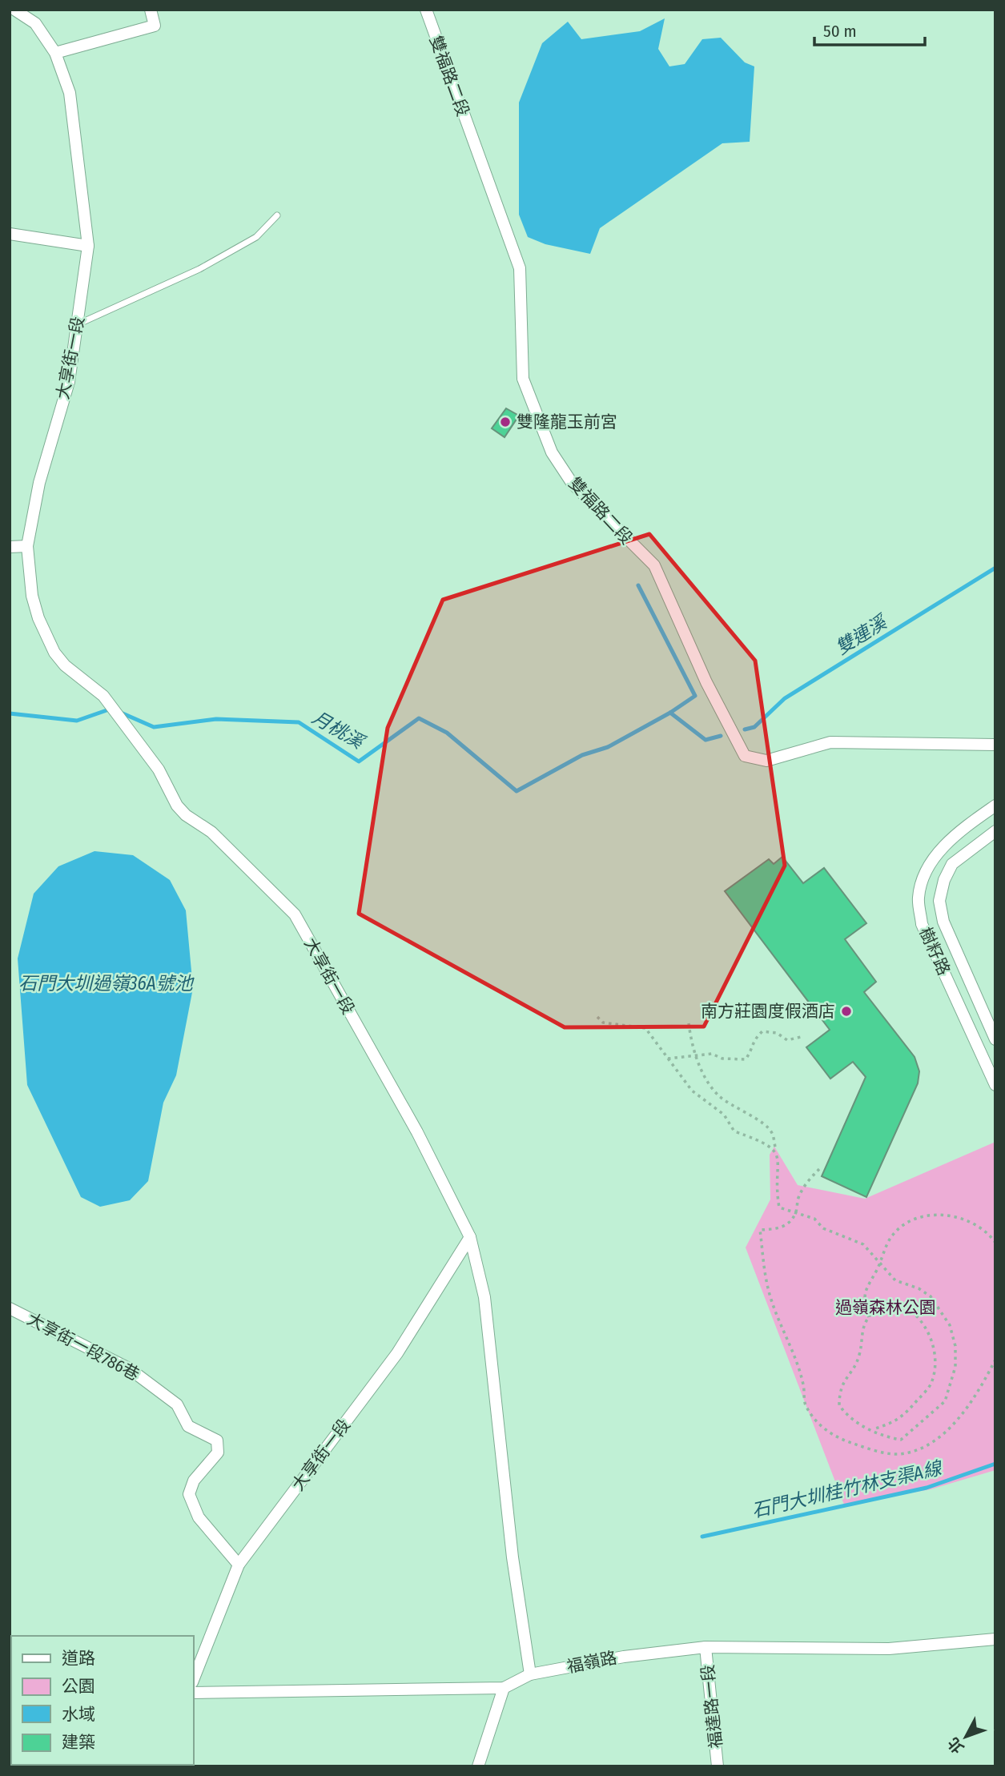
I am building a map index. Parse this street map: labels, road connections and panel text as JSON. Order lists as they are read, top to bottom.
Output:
{
  "streets": {
    "street": [
      "雙福路二段",
      "大享街一段",
      "樹籽路",
      "大享街一段786巷",
      "福嶺路",
      "福達路一段"
    ]
  },
  "crossings": [
    ["大享街一段", "大享街一段786巷"],
    ["大享街一段", "福嶺路"],
    ["福嶺路", "福達路一段"]
  ],
  "water": [
    "雙連溪",
    "月桃溪",
    "石門大圳過嶺36A號池",
    "石門大圳桂竹林支渠A線"
  ],
  "parks": ["過嶺森林公園"],
  "places": ["雙隆龍玉前宮", "南方莊園度假酒店"],
  "legend": [
    "道路",
    "公園",
    "水域",
    "建築"
  ],
  "scale_bar": "50 m",
  "north": "bottom left"
}
